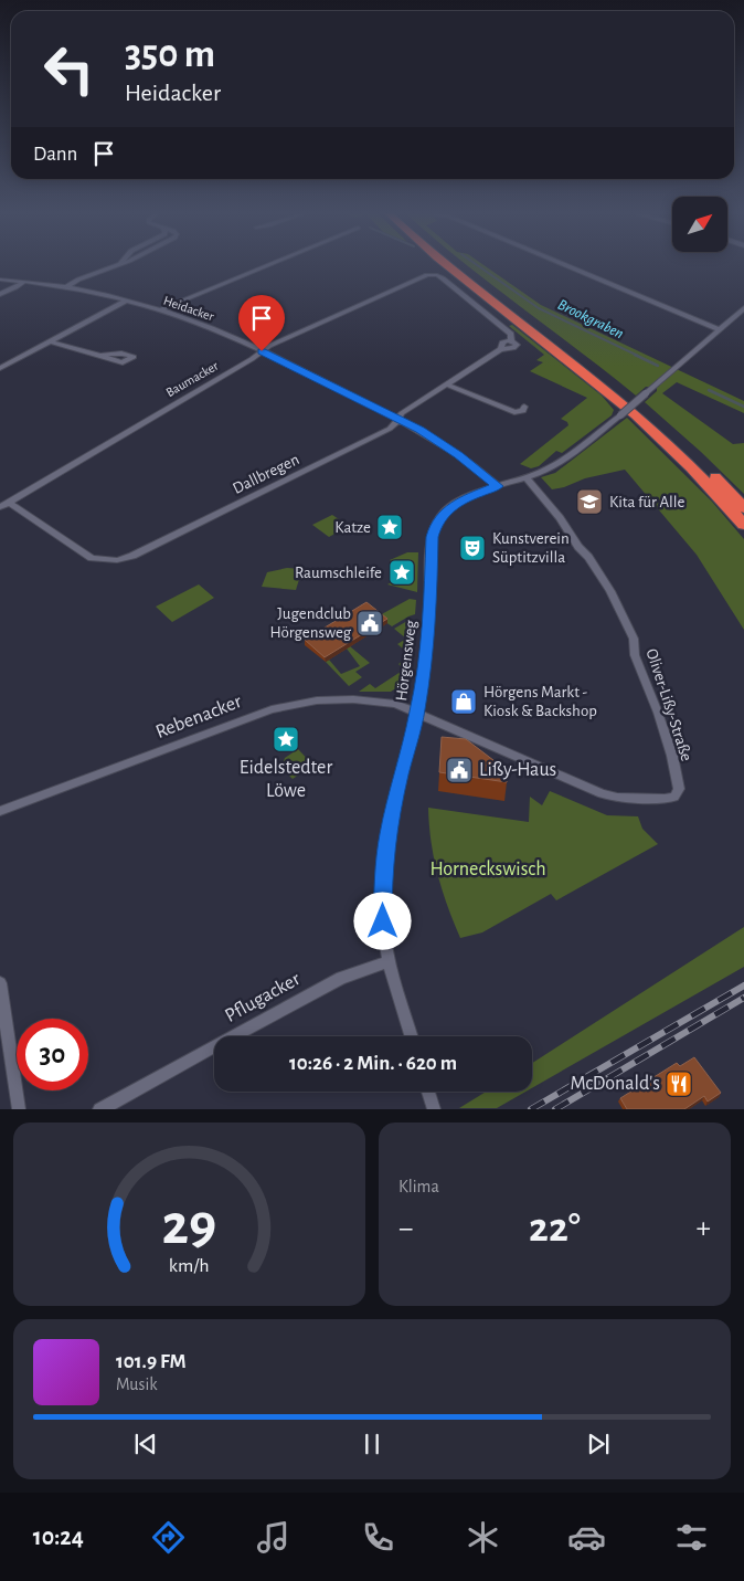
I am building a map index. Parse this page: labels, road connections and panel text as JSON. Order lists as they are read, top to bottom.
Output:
{
  "streets": {
    "street": [
      "Heidacker",
      "Baumacker",
      "Dallbregen",
      "Hörgensweg",
      "Oliver-Lißy-Straße",
      "Rebenacker",
      "Pflugacker"
    ]
  },
  "crossings": [
    ["Heidacker", "Baumacker"],
    ["Heidacker", "Dallbregen"],
    ["Heidacker", "Hörgensweg"],
    ["Baumacker", "Dallbregen"],
    ["Hörgensweg", "Oliver-Lißy-Straße"],
    ["Hörgensweg", "Rebenacker"],
    ["Hörgensweg", "Pflugacker"],
    ["Oliver-Lißy-Straße", "Rebenacker"]
  ],
  "water": ["Brookgraben"],
  "parks": ["Horneckswisch"],
  "places": {
    "school or university": ["Kita für Alle"],
    "place": ["Katze", "Raumschleife", "Eidelstedter Löwe"],
    "theatre": ["Kunstverein Süptitzvilla"],
    "public building": ["Jugendclub Hörgensweg", "Lißy-Haus"],
    "shop": ["Hörgens Markt - Kiosk & Backshop"],
    "restaurant": ["McDonald's"]
  },
  "north": "top right",
  "page": {
    "turn": ["350 m", "Heidacker"],
    "then": "Dann",
    "limit": "30",
    "trip": "10:26 · 2 Min. · 620 m",
    "tile": "Klima",
    "heat": ["−", "22°", "+"],
    "song": ["101.9 FM", "Musik"],
    "tabs": "10:24",
    "gauge": ["29", "km/h"]
  }
}
